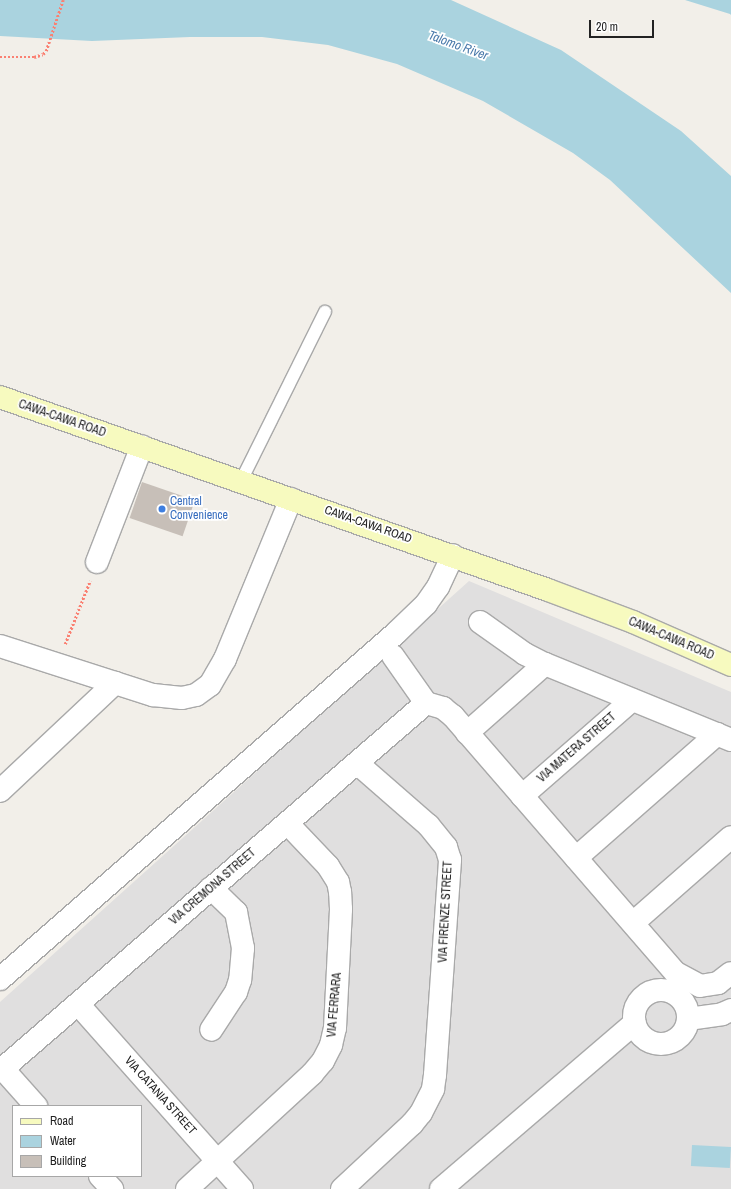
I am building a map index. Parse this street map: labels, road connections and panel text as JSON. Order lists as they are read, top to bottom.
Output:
{
  "streets": {
    "street": [
      "CAWA-CAWA ROAD",
      "VIA MATERA STREET",
      "VIA CREMONA STREET",
      "VIA FIRENZE STREET",
      "VIA FERRARA",
      "VIA CATANIA STREET"
    ]
  },
  "crossings": [
    ["VIA CREMONA STREET", "VIA FIRENZE STREET"],
    ["VIA CREMONA STREET", "VIA FERRARA"],
    ["VIA CREMONA STREET", "VIA CATANIA STREET"],
    ["VIA FERRARA", "VIA CATANIA STREET"]
  ],
  "water": ["Talomo River"],
  "places": ["Central Convenience"],
  "legend": ["Road", "Water", "Building"],
  "scale_bar": "20 m"
}
